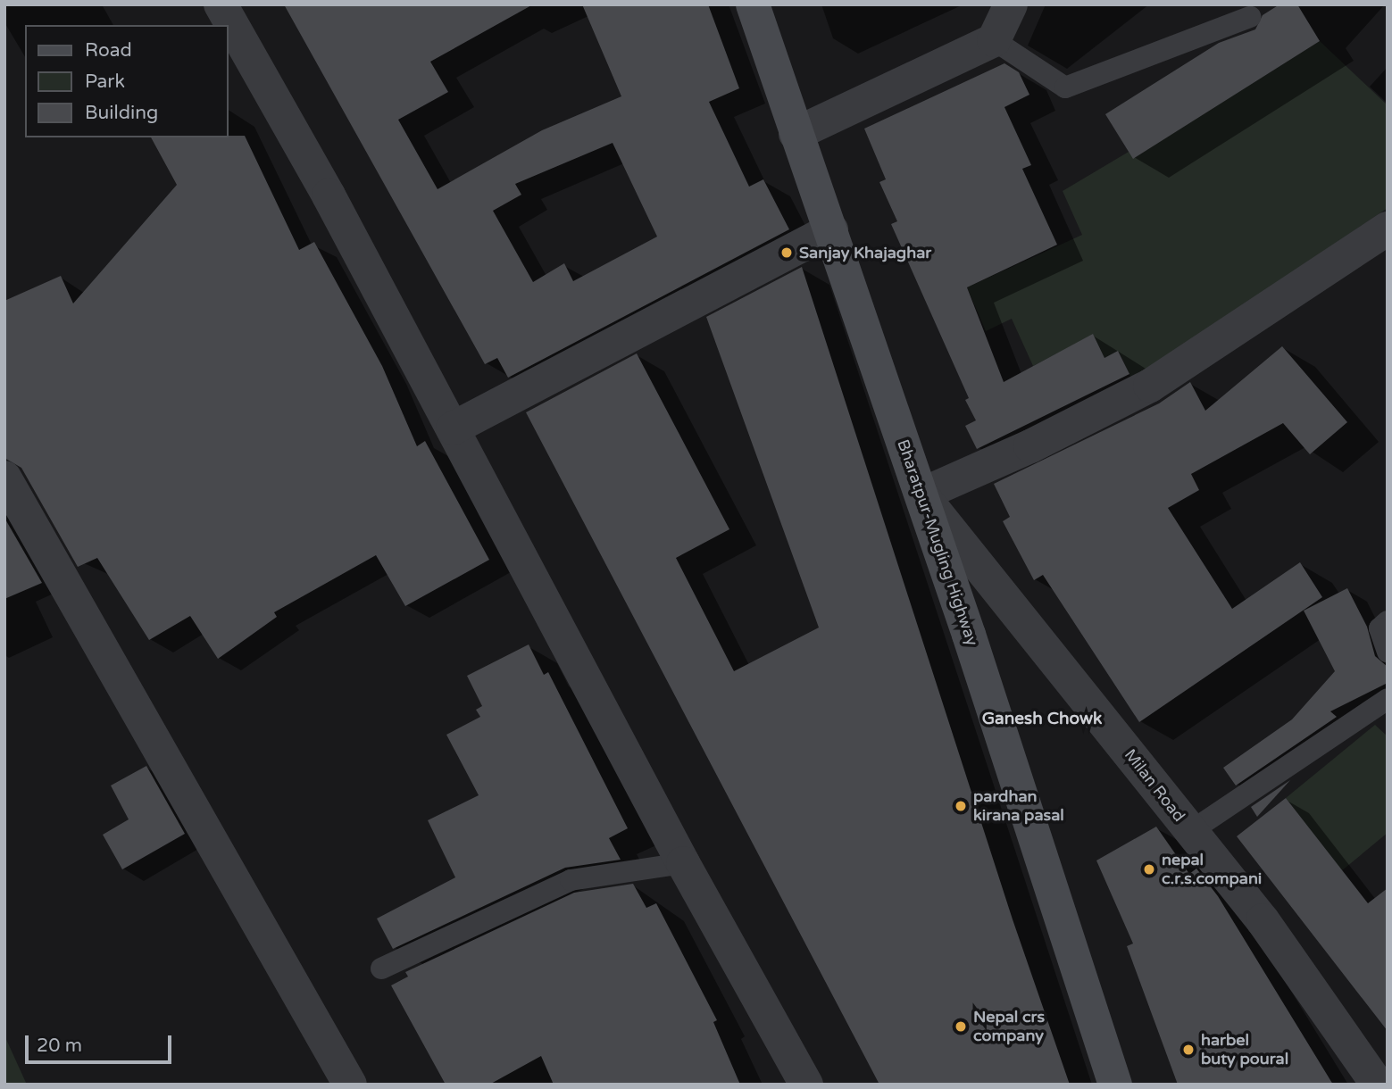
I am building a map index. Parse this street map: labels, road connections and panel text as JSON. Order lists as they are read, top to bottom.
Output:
{
  "streets": {
    "main road": ["Bharatpur-Mugling Highway"],
    "street": ["Milan Road"]
  },
  "crossings": [
    ["Bharatpur-Mugling Highway", "Milan Road"]
  ],
  "districts": ["Ganesh Chowk"],
  "places": [
    "Sanjay Khajaghar",
    "pardhan kirana pasal",
    "nepal c.r.s.compani",
    "Nepal crs company",
    "harbel buty poural"
  ],
  "legend": ["Road", "Park", "Building"],
  "scale_bar": "20 m"
}
